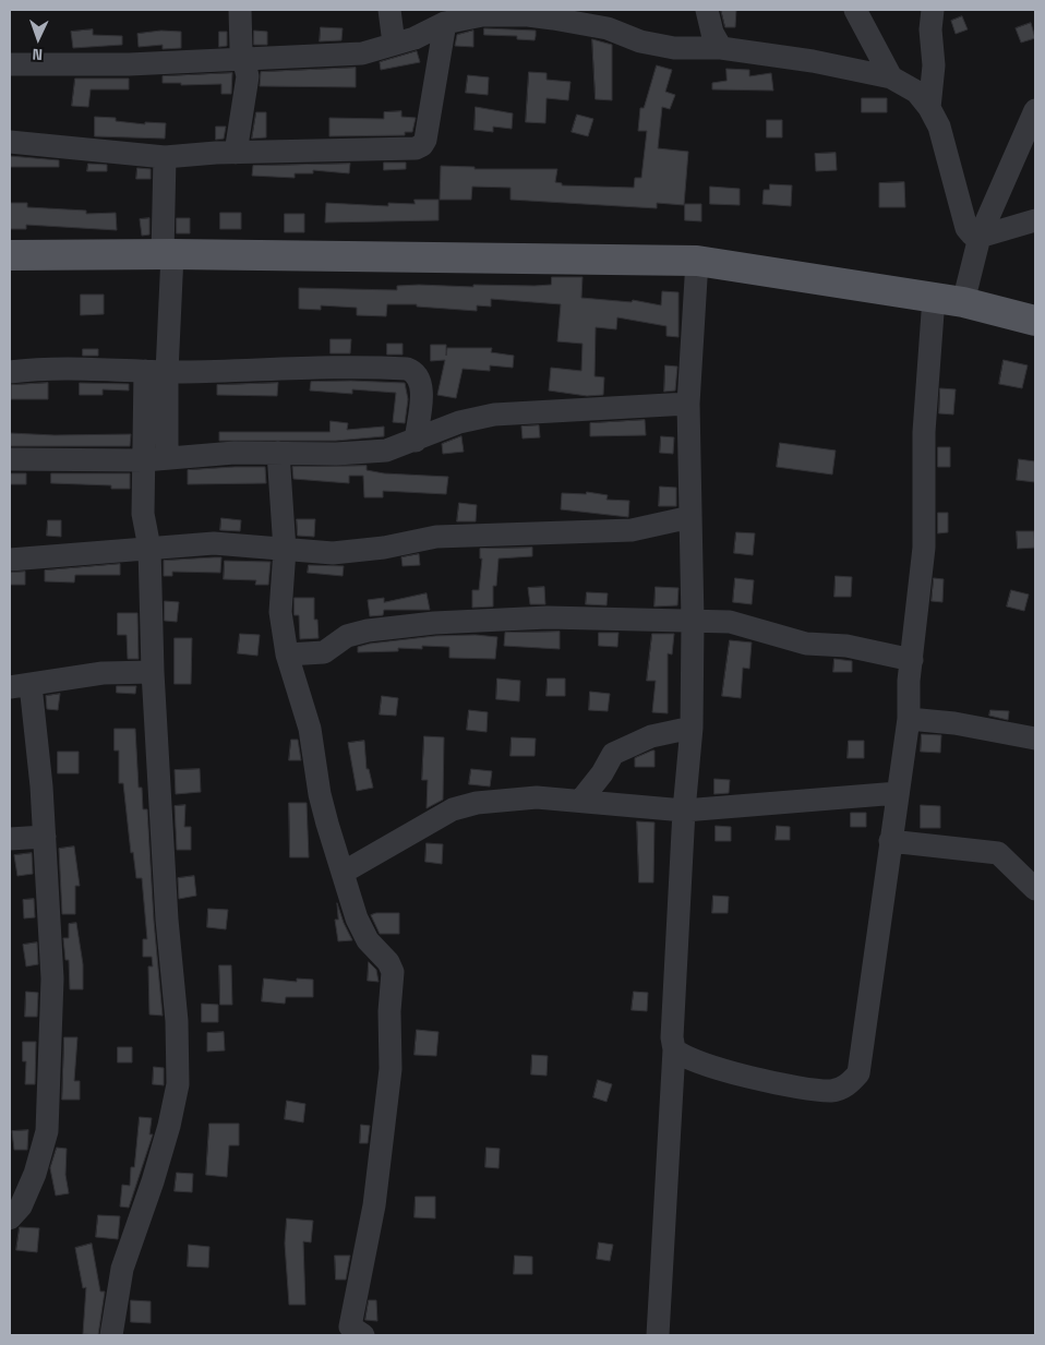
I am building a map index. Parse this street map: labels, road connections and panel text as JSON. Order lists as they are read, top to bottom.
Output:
{
  "north": "bottom"
}
